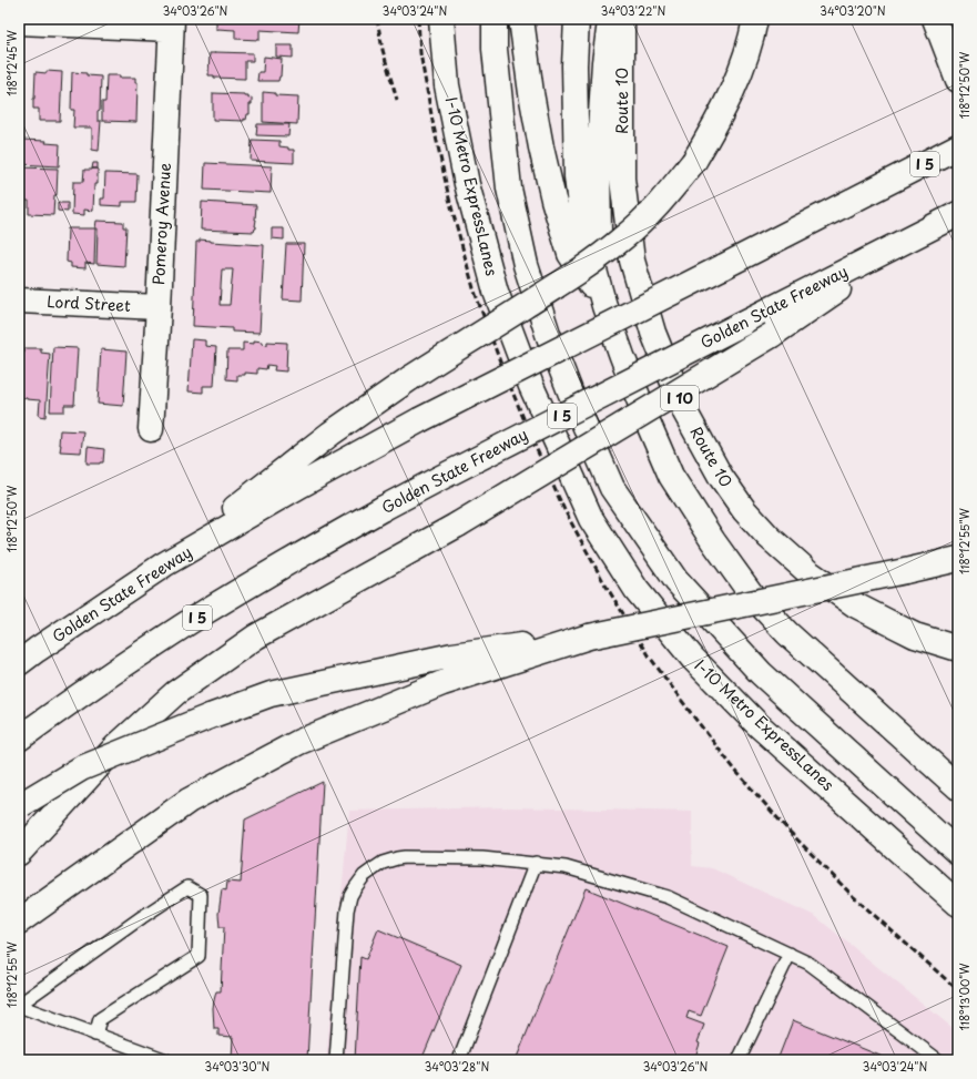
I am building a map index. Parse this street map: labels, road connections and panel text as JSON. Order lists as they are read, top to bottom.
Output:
{
  "streets": {
    "main road": [
      "Route 10",
      "I 5",
      "I-10 Metro ExpressLanes",
      "Pomeroy Avenue",
      "Lord Street",
      "Golden State Freeway",
      "I 10"
    ]
  },
  "crossings": [
    ["Pomeroy Avenue", "Lord Street"]
  ],
  "coordinates": [
    "34°03'26\"N",
    "34°03'24\"N",
    "34°03'22\"N",
    "34°03'20\"N",
    "118°12'45\"W",
    "118°12'50\"W",
    "118°12'55\"W",
    "118°13'00\"W",
    "34°03'30\"N",
    "34°03'28\"N"
  ]
}
